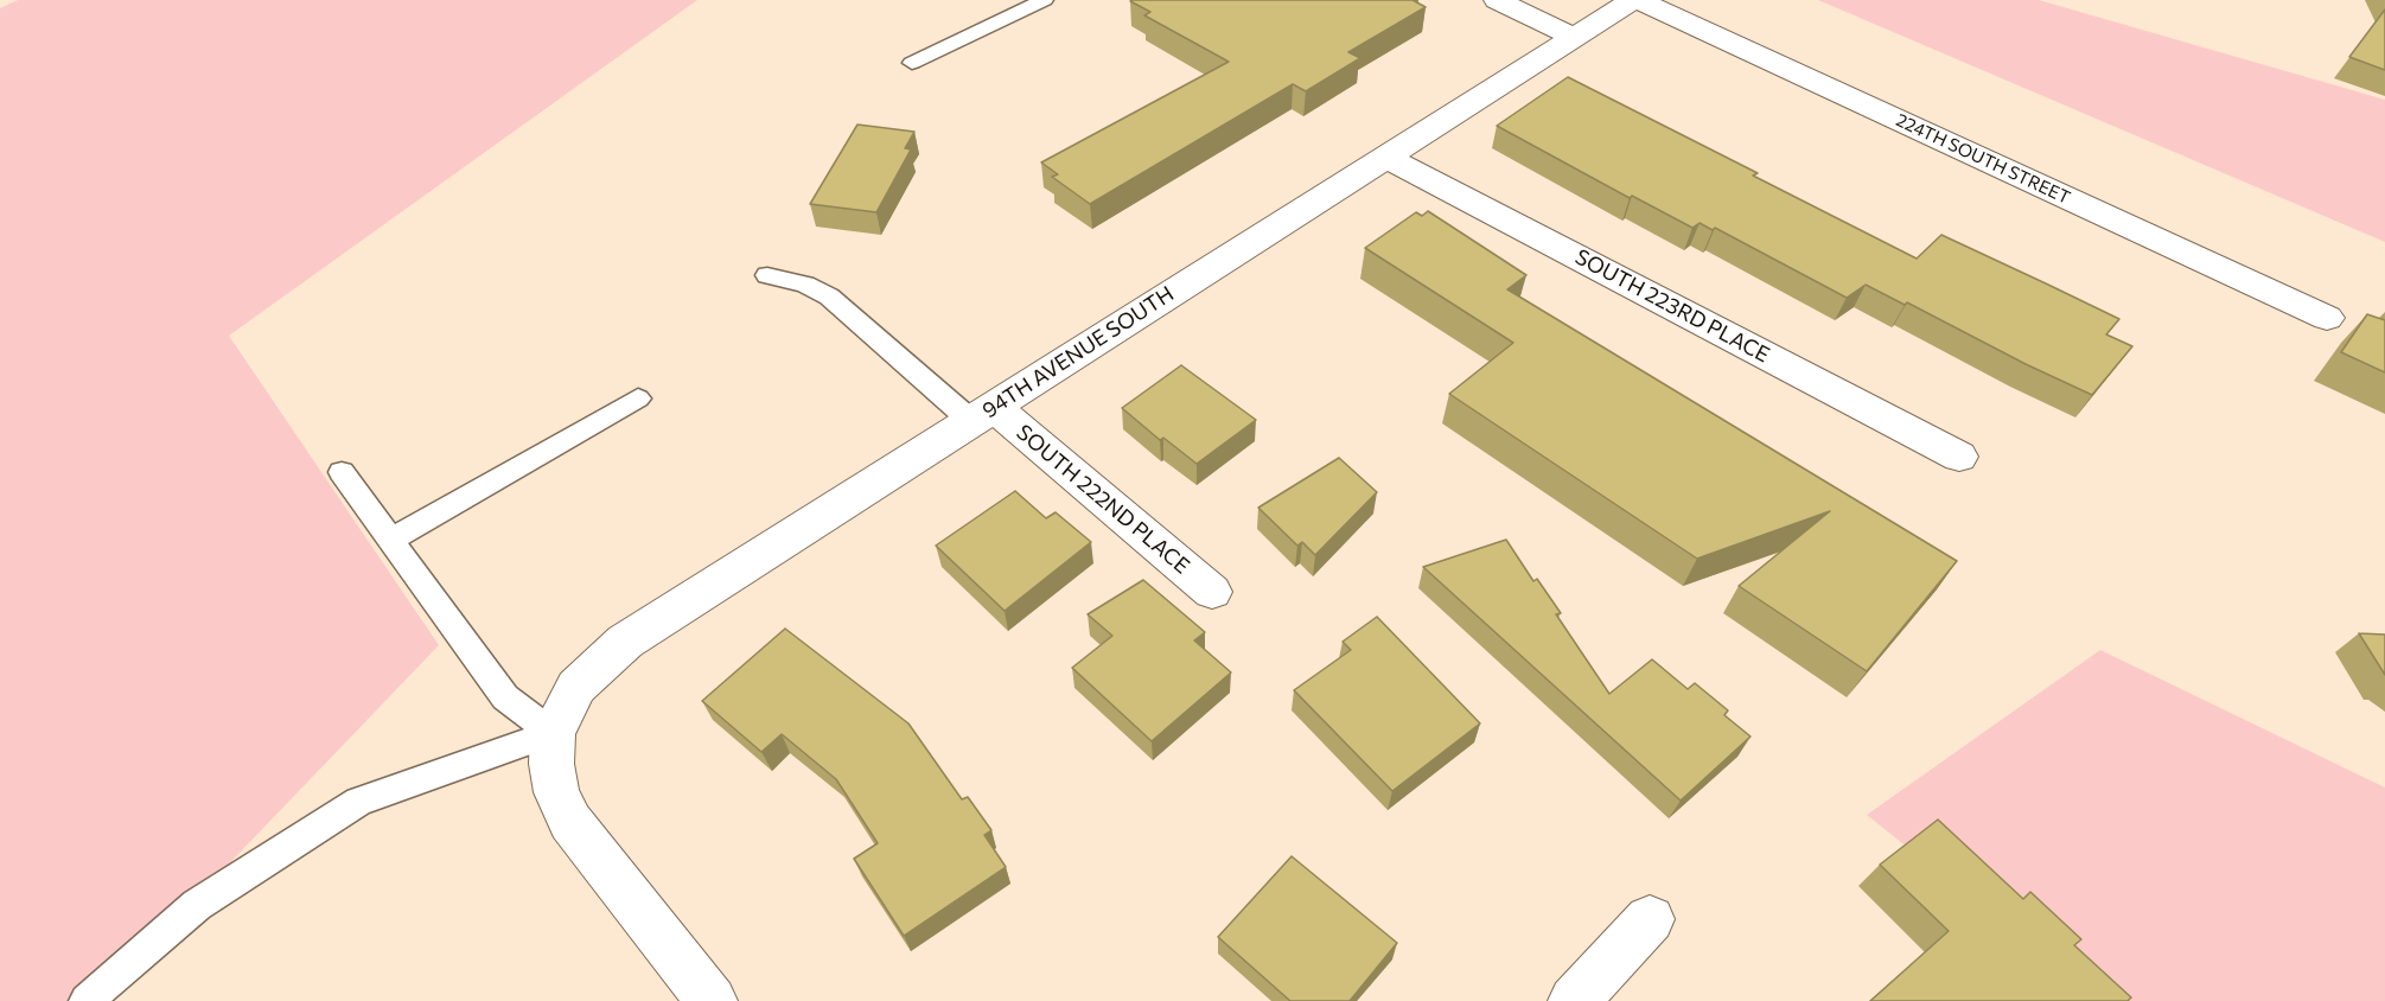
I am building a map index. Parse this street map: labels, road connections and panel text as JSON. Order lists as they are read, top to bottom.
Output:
{
  "streets": {
    "street": [
      "224TH SOUTH STREET",
      "SOUTH 223RD PLACE",
      "94TH AVENUE SOUTH",
      "SOUTH 222ND PLACE"
    ]
  },
  "crossings": [
    ["224TH SOUTH STREET", "94TH AVENUE SOUTH"],
    ["SOUTH 223RD PLACE", "94TH AVENUE SOUTH"],
    ["94TH AVENUE SOUTH", "SOUTH 222ND PLACE"]
  ]
}
